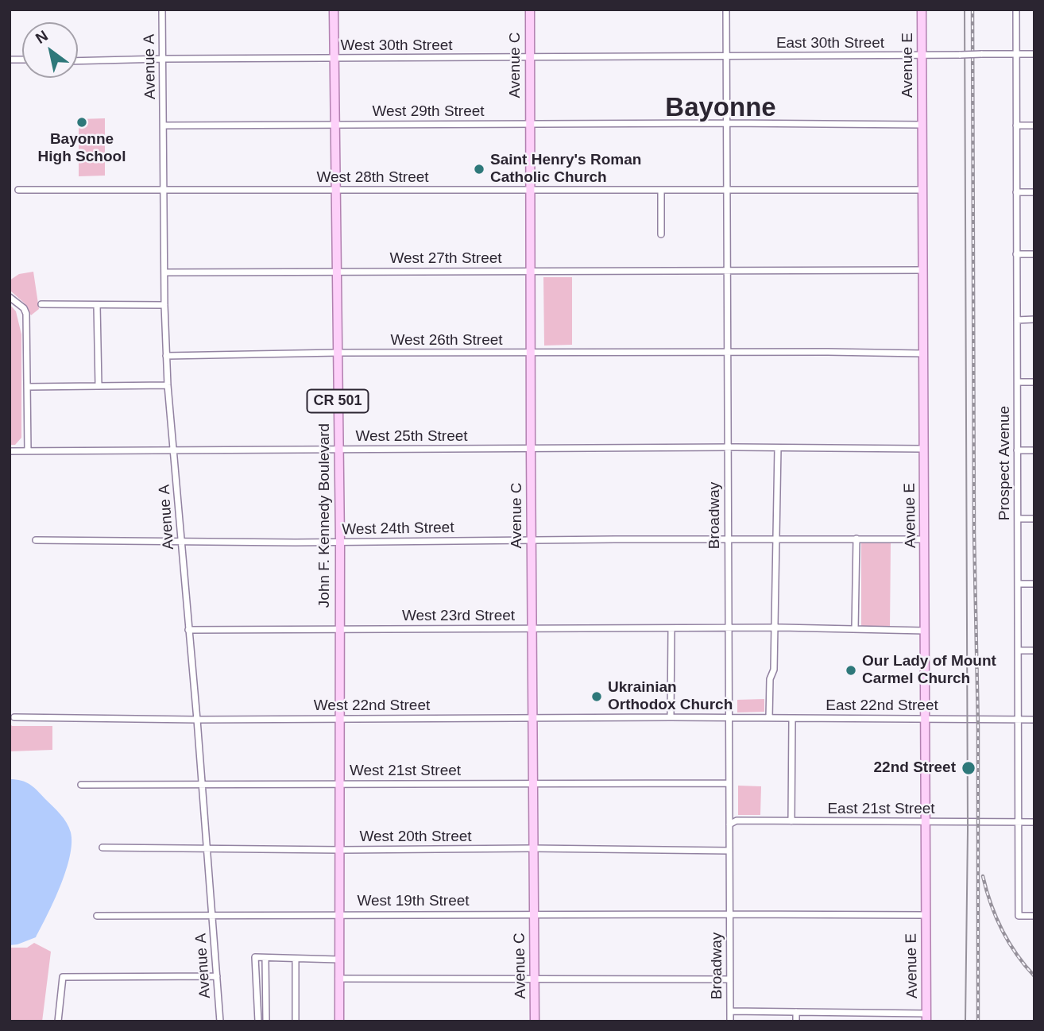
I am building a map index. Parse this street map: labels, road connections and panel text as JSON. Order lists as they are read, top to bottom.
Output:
{
  "streets": {
    "main road": [
      "Avenue C",
      "Avenue E",
      "CR 501",
      "John F. Kennedy Boulevard"
    ],
    "street": [
      "East 30th Street",
      "West 30th Street",
      "Avenue A",
      "West 29th Street",
      "West 28th Street",
      "West 27th Street",
      "West 26th Street",
      "West 25th Street",
      "Prospect Avenue",
      "Broadway",
      "West 24th Street",
      "West 23rd Street",
      "West 22nd Street",
      "East 22nd Street",
      "West 21st Street",
      "East 21st Street",
      "West 20th Street",
      "West 19th Street"
    ]
  },
  "crossings": [
    ["East 30th Street", "West 30th Street"],
    ["East 30th Street", "Avenue E"],
    ["East 30th Street", "Prospect Avenue"],
    ["East 30th Street", "Broadway"],
    ["West 30th Street", "Avenue C"],
    ["West 30th Street", "Avenue A"],
    ["West 30th Street", "John F. Kennedy Boulevard"],
    ["West 30th Street", "Broadway"],
    ["Avenue C", "West 29th Street"],
    ["Avenue C", "West 28th Street"],
    ["Avenue C", "West 27th Street"],
    ["Avenue C", "West 26th Street"],
    ["Avenue C", "West 25th Street"],
    ["Avenue C", "West 24th Street"],
    ["Avenue C", "West 23rd Street"],
    ["Avenue C", "West 22nd Street"],
    ["Avenue C", "West 21st Street"],
    ["Avenue C", "West 20th Street"],
    ["Avenue C", "West 19th Street"],
    ["Avenue E", "West 29th Street"],
    ["Avenue E", "West 28th Street"],
    ["Avenue E", "West 27th Street"],
    ["Avenue E", "West 26th Street"],
    ["Avenue E", "West 25th Street"],
    ["Avenue E", "West 24th Street"],
    ["Avenue E", "West 23rd Street"],
    ["Avenue E", "East 22nd Street"],
    ["Avenue E", "East 21st Street"],
    ["Avenue E", "West 19th Street"],
    ["Avenue A", "West 29th Street"],
    ["Avenue A", "West 28th Street"],
    ["Avenue A", "West 27th Street"],
    ["Avenue A", "West 26th Street"],
    ["Avenue A", "West 25th Street"],
    ["Avenue A", "West 24th Street"],
    ["Avenue A", "West 23rd Street"],
    ["Avenue A", "West 22nd Street"],
    ["Avenue A", "West 21st Street"],
    ["Avenue A", "West 20th Street"],
    ["Avenue A", "West 19th Street"],
    ["West 29th Street", "John F. Kennedy Boulevard"],
    ["West 29th Street", "Broadway"],
    ["West 28th Street", "John F. Kennedy Boulevard"],
    ["West 28th Street", "Broadway"],
    ["West 27th Street", "John F. Kennedy Boulevard"],
    ["West 27th Street", "Broadway"],
    ["West 26th Street", "John F. Kennedy Boulevard"],
    ["West 26th Street", "Broadway"],
    ["West 25th Street", "John F. Kennedy Boulevard"],
    ["West 25th Street", "Broadway"],
    ["Prospect Avenue", "East 22nd Street"],
    ["Prospect Avenue", "East 21st Street"],
    ["John F. Kennedy Boulevard", "West 24th Street"],
    ["John F. Kennedy Boulevard", "West 23rd Street"],
    ["John F. Kennedy Boulevard", "West 22nd Street"],
    ["John F. Kennedy Boulevard", "West 21st Street"],
    ["John F. Kennedy Boulevard", "West 20th Street"],
    ["John F. Kennedy Boulevard", "West 19th Street"],
    ["Broadway", "West 24th Street"],
    ["Broadway", "West 23rd Street"],
    ["Broadway", "West 22nd Street"],
    ["Broadway", "East 22nd Street"],
    ["Broadway", "West 21st Street"],
    ["Broadway", "East 21st Street"],
    ["Broadway", "West 20th Street"],
    ["Broadway", "West 19th Street"],
    ["West 22nd Street", "East 22nd Street"]
  ],
  "districts": ["Bayonne"],
  "places": [
    "Bayonne High School",
    "Saint Henry's Roman Catholic Church",
    "Our Lady of Mount Carmel Church",
    "Ukrainian Orthodox Church",
    "22nd Street"
  ],
  "north": "top left"
}
